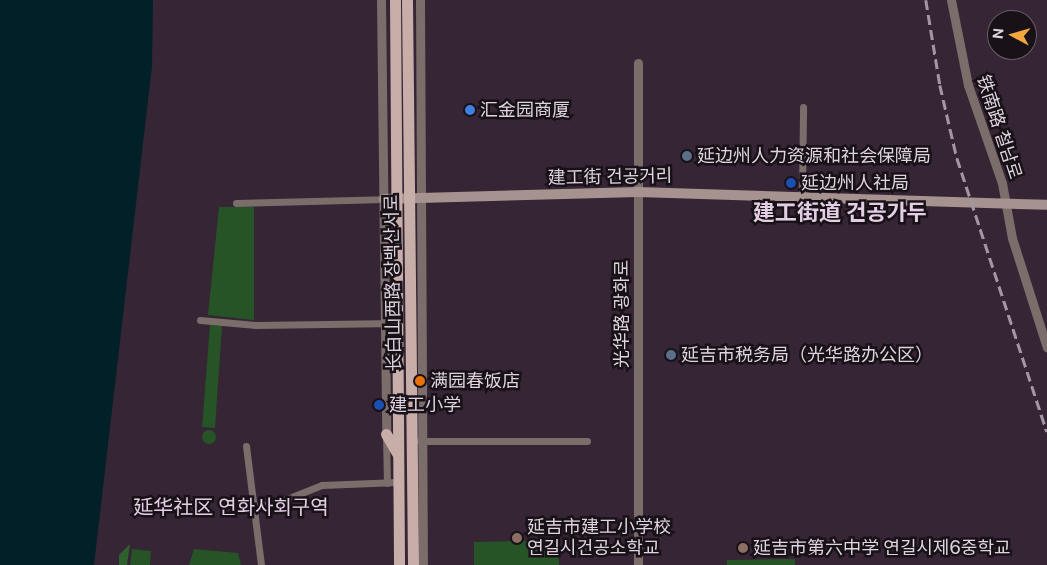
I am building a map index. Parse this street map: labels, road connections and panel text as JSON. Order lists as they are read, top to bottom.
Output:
{
  "streets": {
    "main road": ["建工街 건공거리", "长白山西路 장백산서로"],
    "street": ["铁南路 철남로", "光华路 광화로"]
  },
  "crossings": [
    ["铁南路 철남로", "建工街 건공거리"],
    ["建工街 건공거리", "长白山西路 장백산서로"],
    ["建工街 건공거리", "光华路 광화로"]
  ],
  "districts": ["建工街道 건공가두", "延华社区 연화사회구역"],
  "places": [
    "汇金园商厦",
    "延边州人力资源和社会保障局",
    "延边州人社局",
    "延吉市税务局（光华路办公区）",
    "满园春饭店",
    "建工小学",
    "延吉市建工小学校 연길시건공소학교",
    "延吉市第六中学 연길시제6중학교"
  ],
  "north": "left"
}
